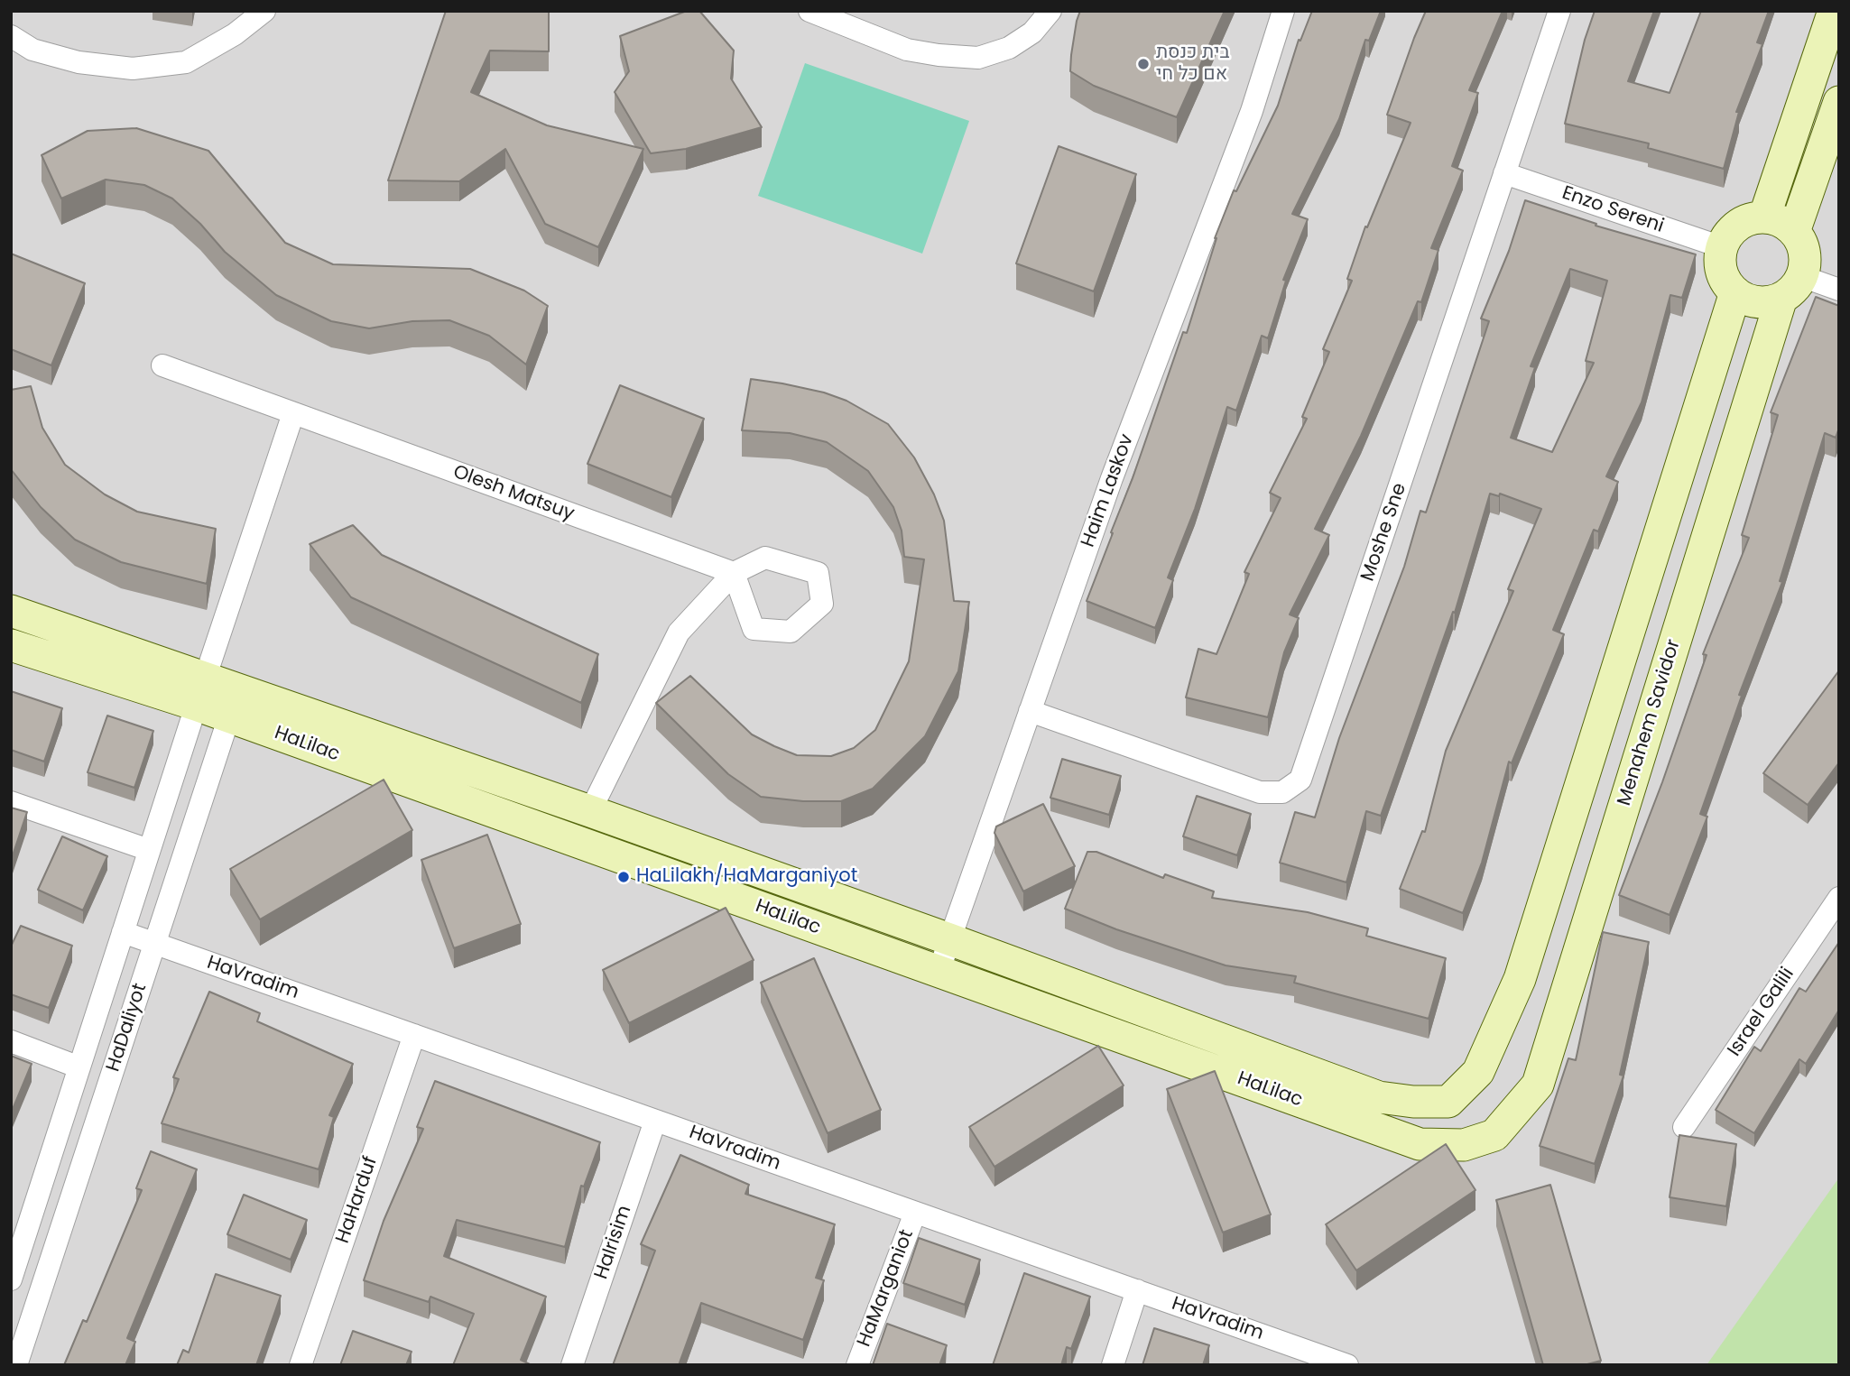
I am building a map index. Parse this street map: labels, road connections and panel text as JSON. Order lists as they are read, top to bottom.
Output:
{
  "streets": {
    "street": [
      "Enzo Sereni",
      "Haim Laskov",
      "Olesh Matsuy",
      "Moshe Sne",
      "Menahem Savidor",
      "HaLilac",
      "HaVradim",
      "Israel Galili",
      "HaDaliyot",
      "HaHarduf",
      "HaIrisim",
      "HaMarganiot"
    ]
  },
  "crossings": [
    ["Enzo Sereni", "Moshe Sne"],
    ["Enzo Sereni", "Menahem Savidor"],
    ["Enzo Sereni", "HaLilac"],
    ["Haim Laskov", "Moshe Sne"],
    ["Haim Laskov", "HaLilac"],
    ["Olesh Matsuy", "HaLilac"],
    ["Menahem Savidor", "HaLilac"],
    ["HaLilac", "HaDaliyot"],
    ["HaVradim", "HaDaliyot"],
    ["HaVradim", "HaHarduf"],
    ["HaVradim", "HaIrisim"],
    ["HaVradim", "HaMarganiot"]
  ],
  "places": ["בית כנסת אם כל חי", "HaLilakh/HaMarganiyot"]
}
